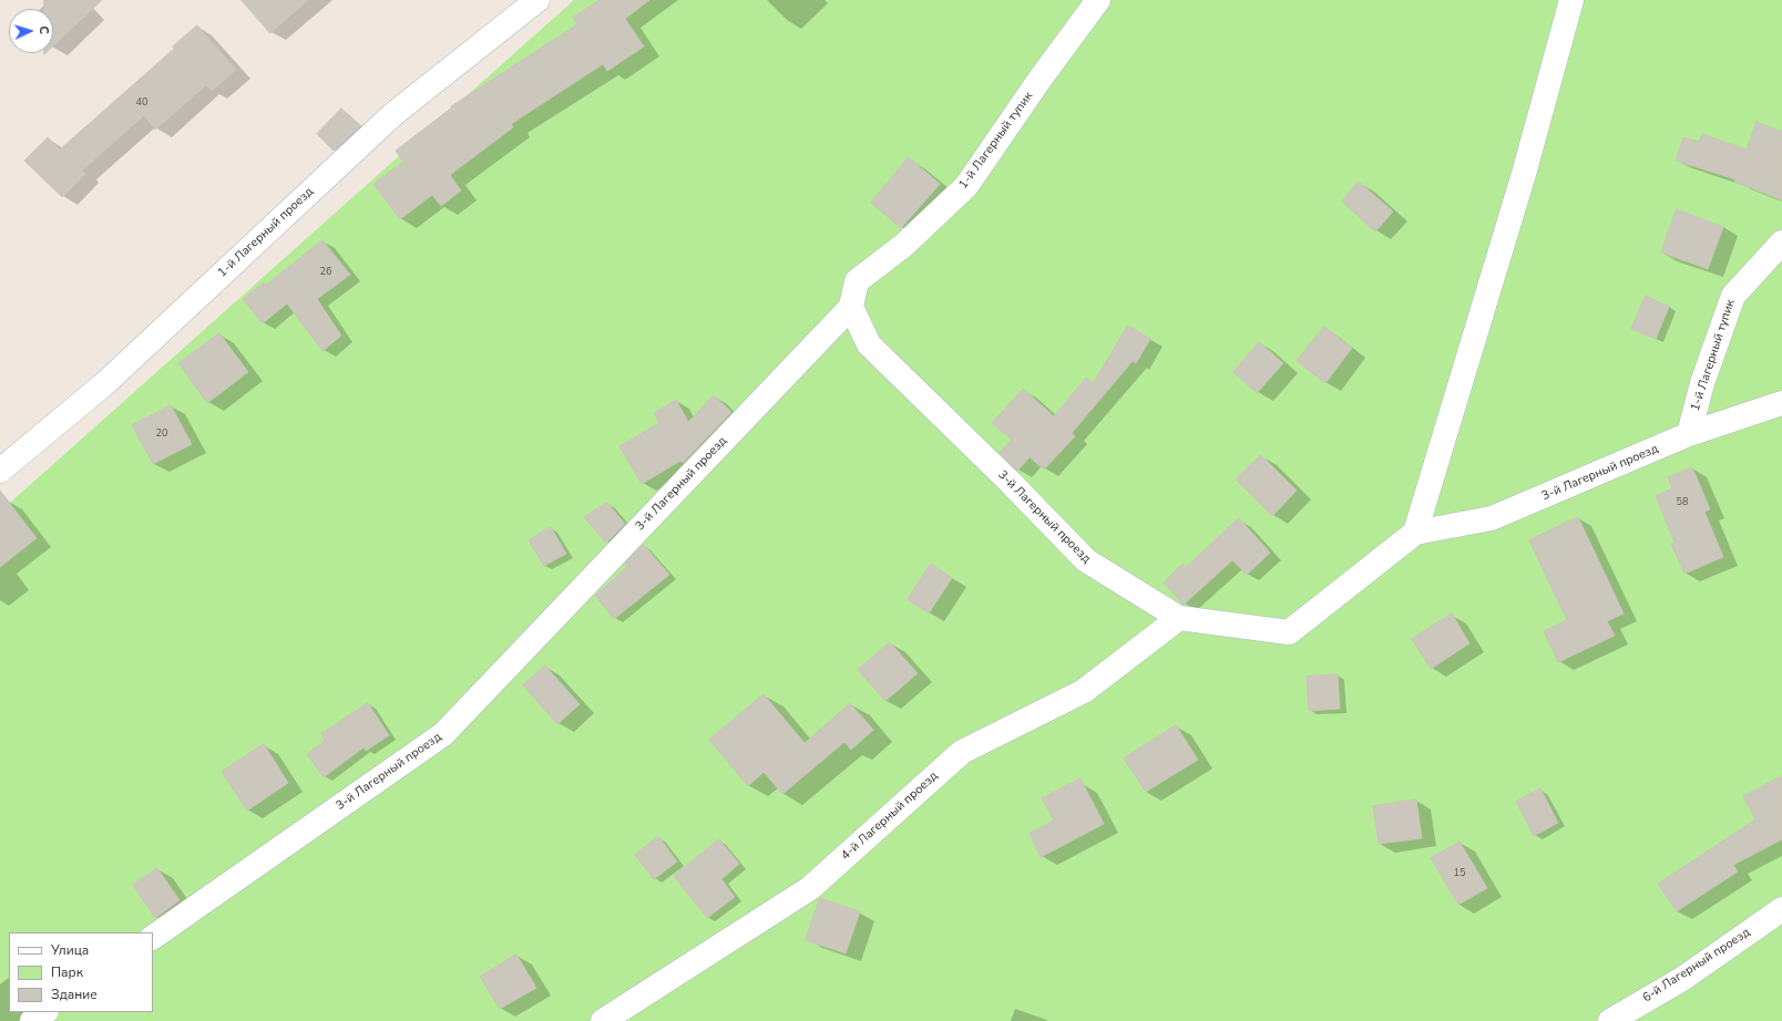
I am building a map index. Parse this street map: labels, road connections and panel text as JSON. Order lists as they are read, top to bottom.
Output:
{
  "streets": {
    "street": [
      "1-й Лагерный тупик",
      "1-й Лагерный проезд",
      "3-й Лагерный проезд",
      "4-й Лагерный проезд",
      "6-й Лагерный проезд"
    ]
  },
  "crossings": [
    ["1-й Лагерный тупик", "3-й Лагерный проезд"],
    ["3-й Лагерный проезд", "4-й Лагерный проезд"]
  ],
  "house_numbers": [
    "40",
    "26",
    "20",
    "58",
    "15"
  ],
  "legend": ["Улица", "Парк", "Здание"],
  "north": "right"
}
